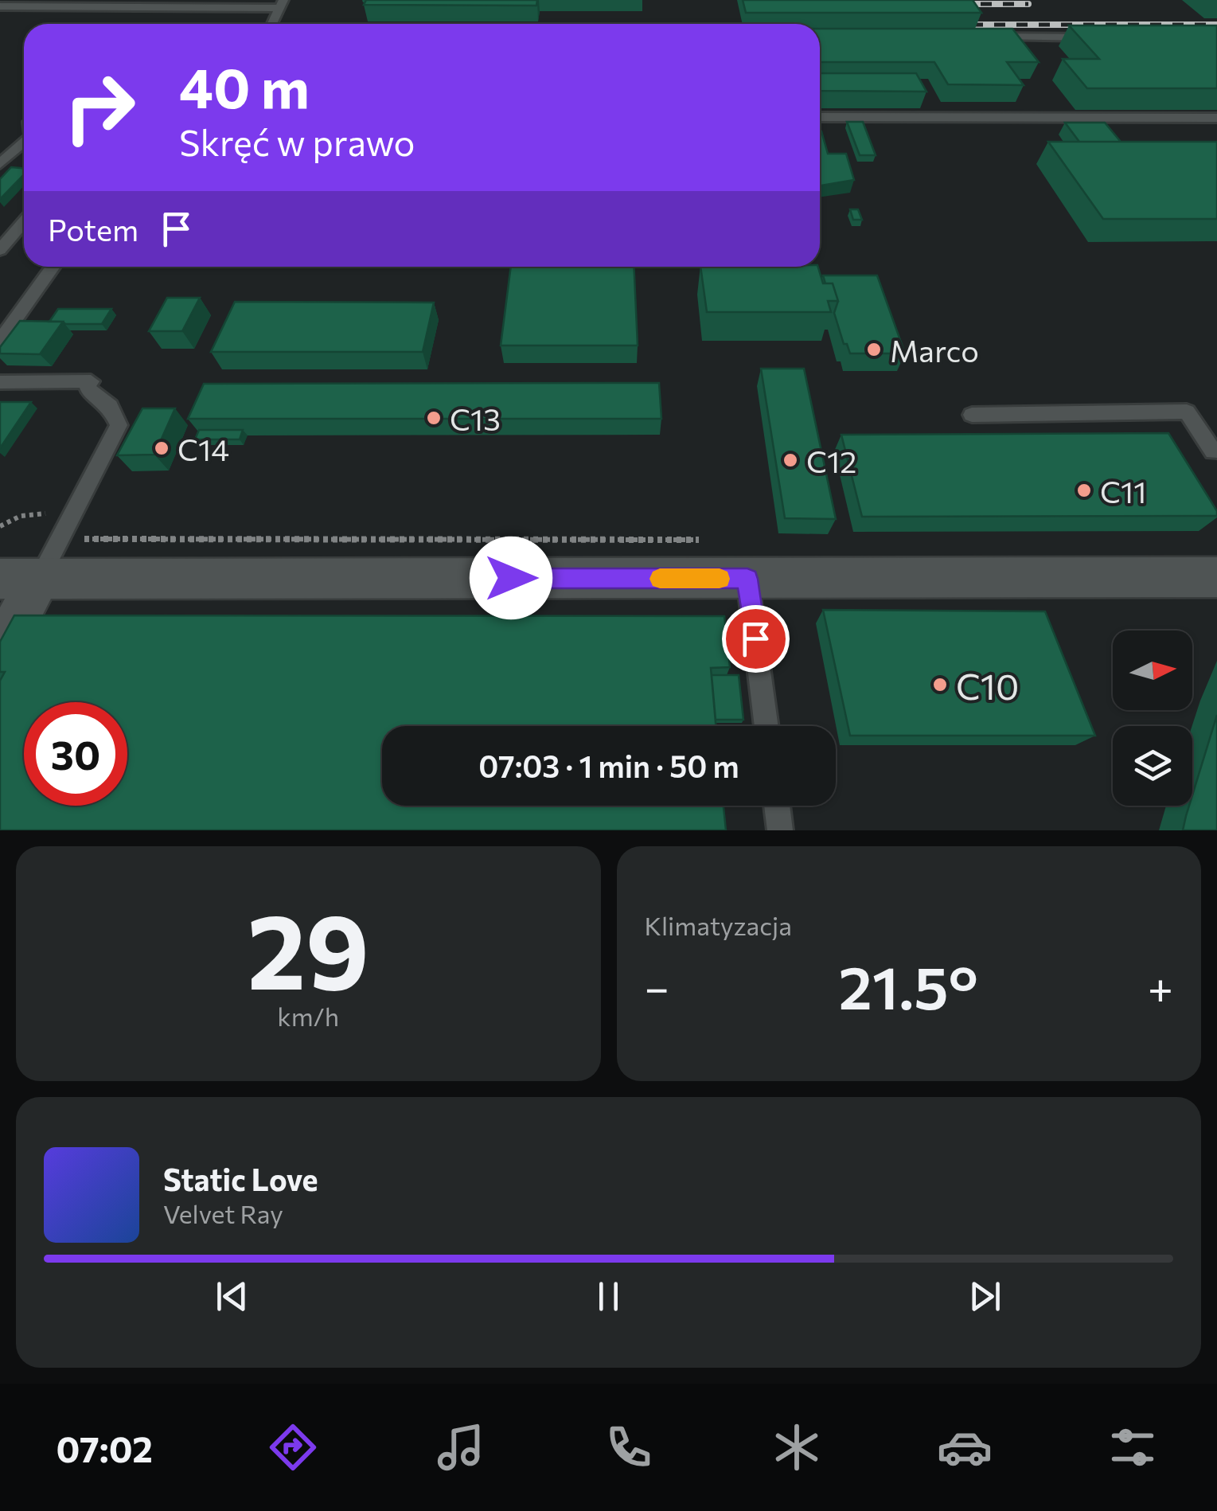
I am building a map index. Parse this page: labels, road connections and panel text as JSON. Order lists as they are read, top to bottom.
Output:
{
  "places": [
    "Marco",
    "C13",
    "C14",
    "C12",
    "C11",
    "C10"
  ],
  "north": "right",
  "page": {
    "turn": ["40 m", "Skręć w prawo"],
    "then": "Potem",
    "limit": "30",
    "trip": "07:03 · 1 min · 50 m",
    "tile": [
      ["29", "km/h"],
      "Klimatyzacja"
    ],
    "heat": ["−", "21.5°", "+"],
    "song": ["Static Love", "Velvet Ray"],
    "tabs": "07:02"
  }
}
